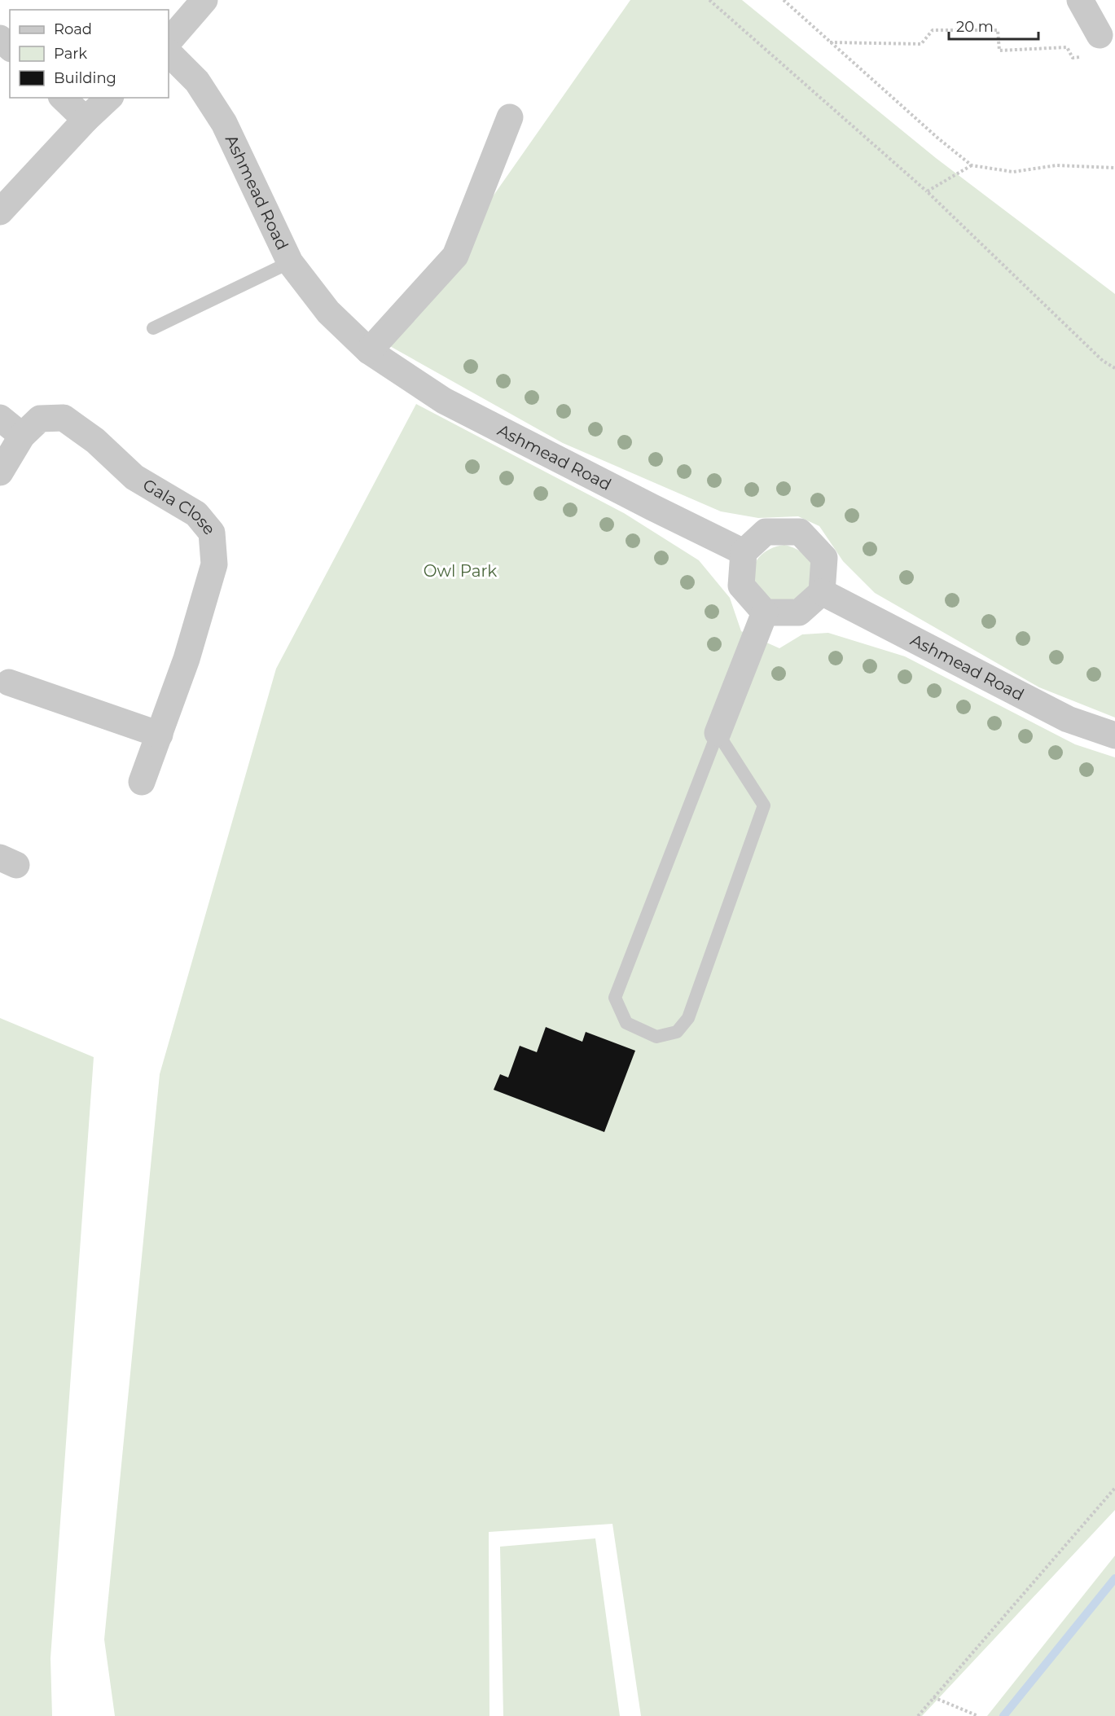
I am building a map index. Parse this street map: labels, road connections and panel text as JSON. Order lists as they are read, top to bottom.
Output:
{
  "streets": {
    "street": ["Ashmead Road", "Gala Close"]
  },
  "parks": ["Owl Park"],
  "legend": ["Road", "Park", "Building"],
  "scale_bar": "20 m"
}
